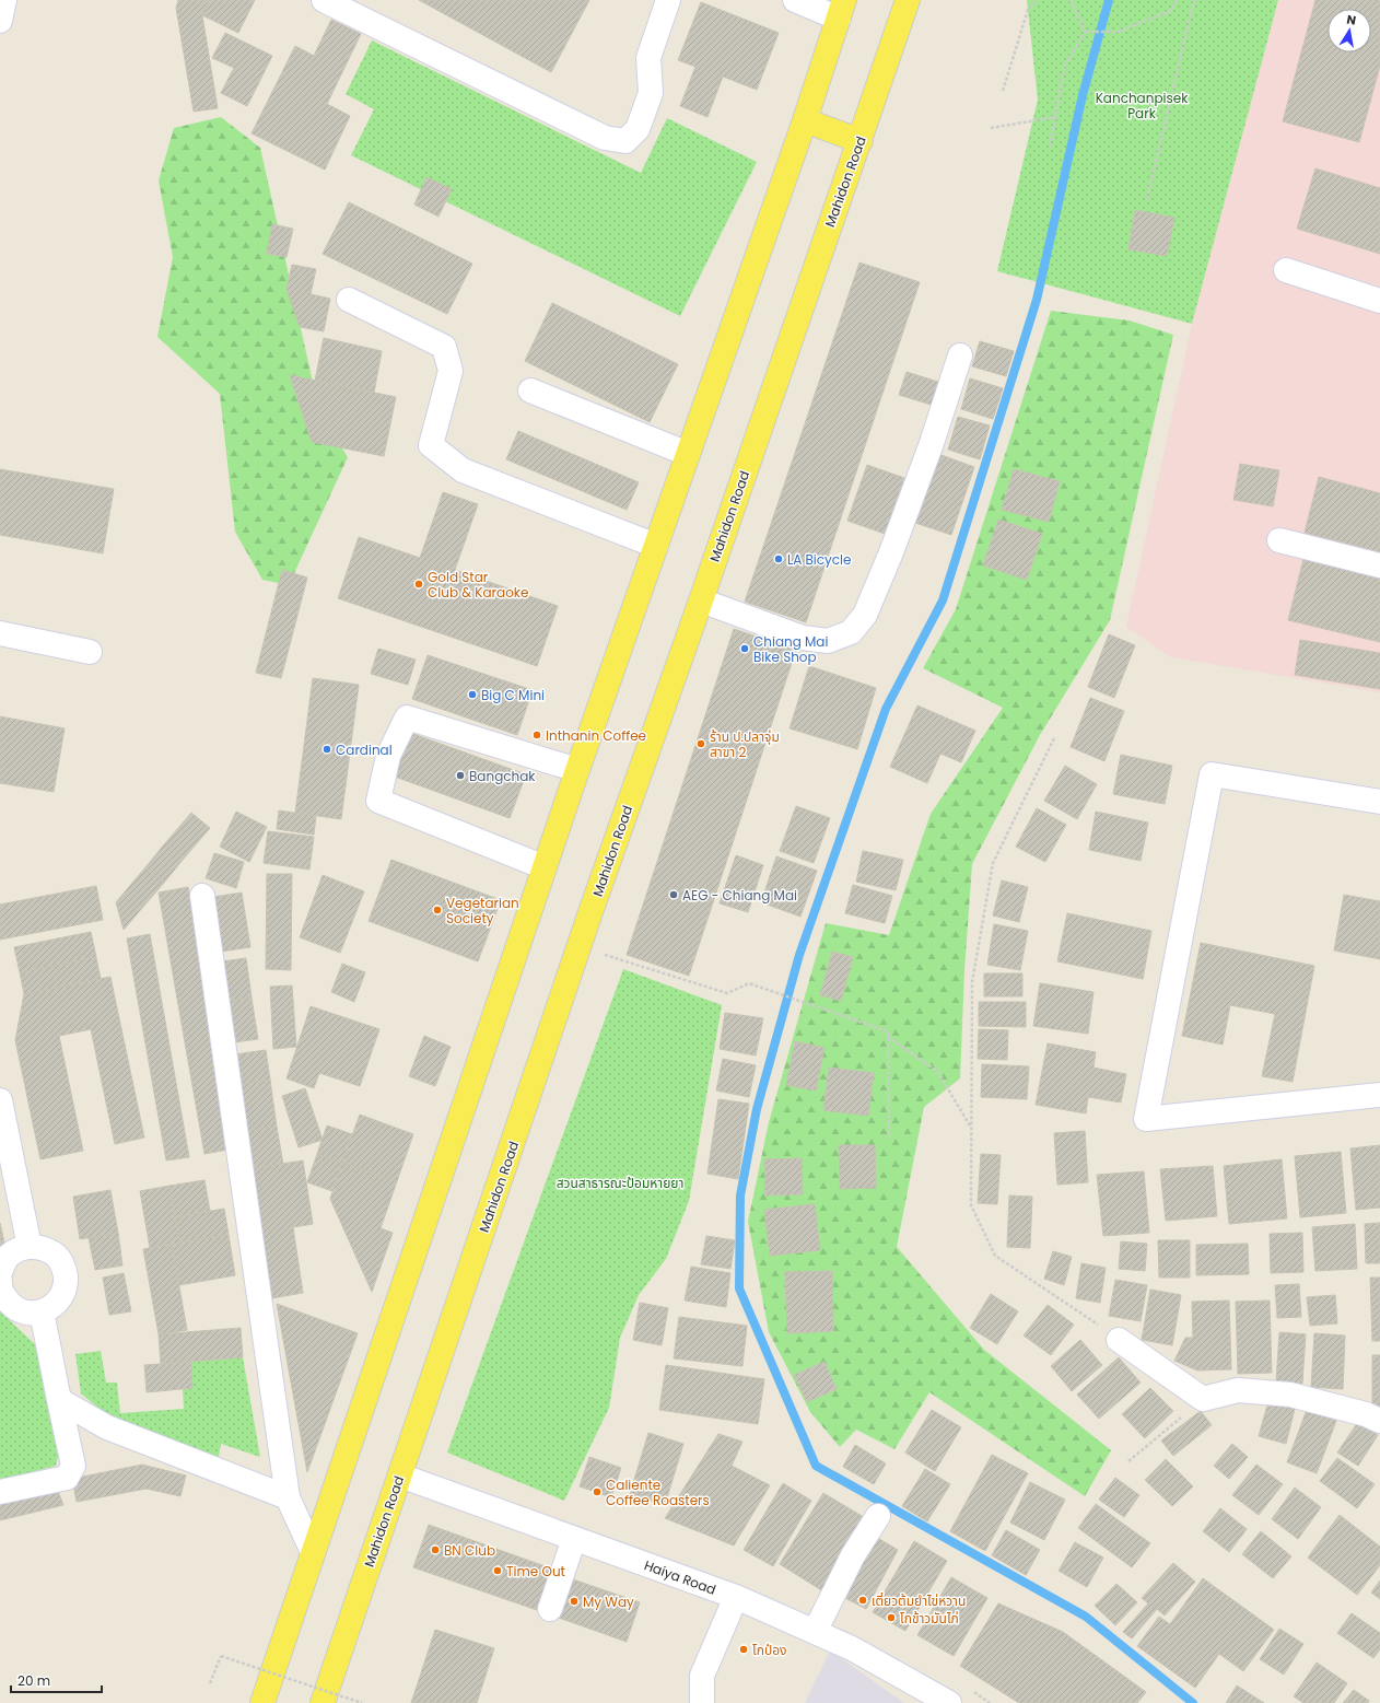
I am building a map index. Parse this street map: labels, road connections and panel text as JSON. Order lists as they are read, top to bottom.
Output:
{
  "streets": {
    "main road": ["Mahidon Road"],
    "street": ["Haiya Road"]
  },
  "crossings": [
    ["Mahidon Road", "Haiya Road"]
  ],
  "parks": ["Kanchanpisek Park", "สวนสาธารณะป้อมหายยา"],
  "places": [
    "LA Bicycle",
    "Gold Star Club & Karaoke",
    "Chiang Mai Bike Shop",
    "Big C Mini",
    "Inthanin Coffee",
    "ร้าน ป.ปลาจุ่ม สาขา 2",
    "Cardinal",
    "Bangchak",
    "AEG - Chiang Mai",
    "Vegetarian Society",
    "Caliente Coffee Roasters",
    "BN Club",
    "Time Out",
    "เตี๋ยวต้มยำไข่หวาน",
    "My Way",
    "โกข้าวมันไก่",
    "โกป๋อง"
  ],
  "scale_bar": "20 m",
  "north": "top"
}
